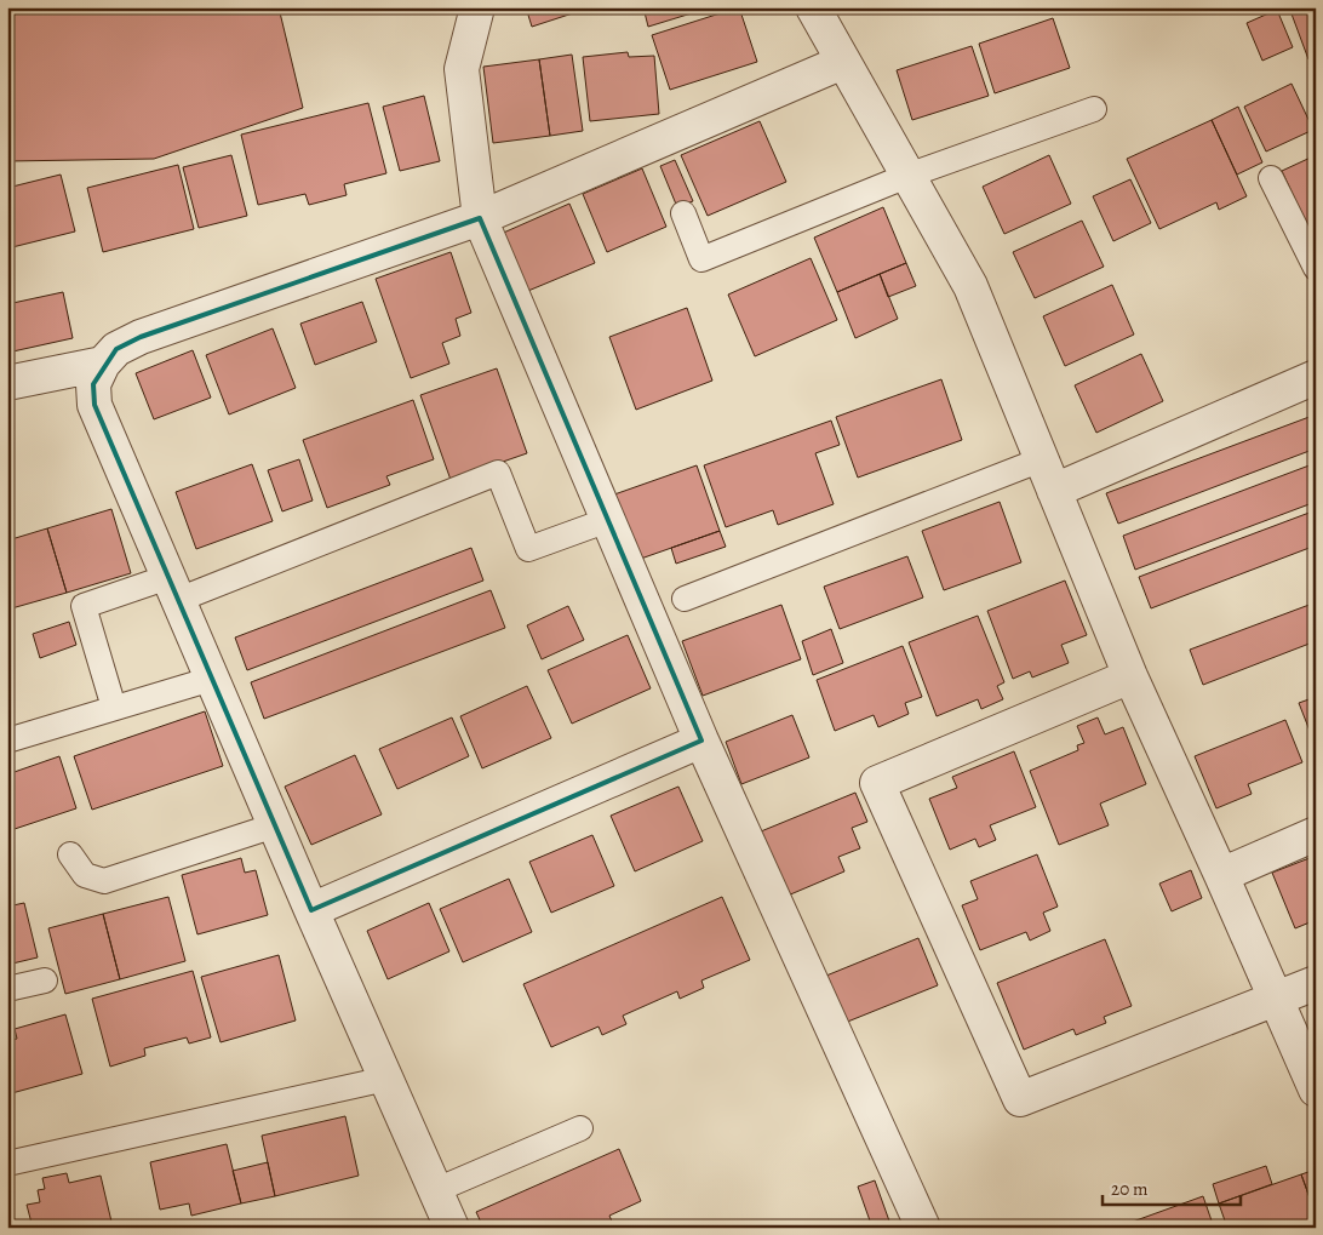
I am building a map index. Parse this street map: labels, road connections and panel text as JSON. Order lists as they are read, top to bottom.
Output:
{
  "scale_bar": "20 m"
}
